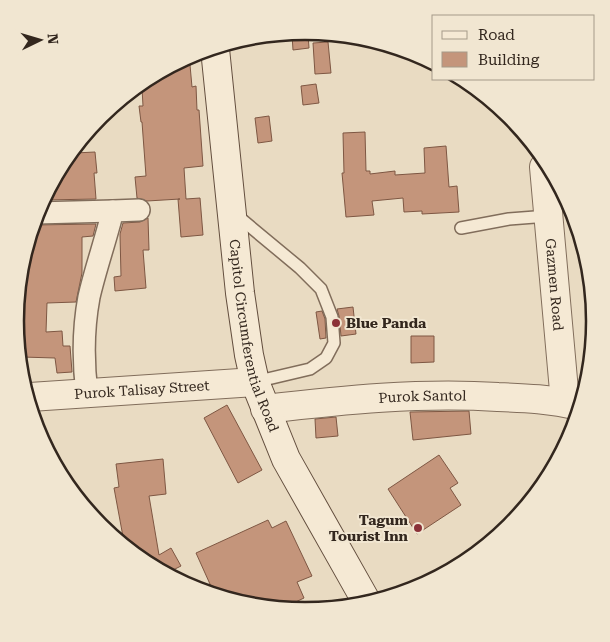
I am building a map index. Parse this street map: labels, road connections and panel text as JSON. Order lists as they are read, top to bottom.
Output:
{
  "streets": {
    "street": [
      "Gazmen Road",
      "Capitol Circumferential Road",
      "Purok Talisay Street",
      "Purok Santol"
    ]
  },
  "crossings": [
    ["Gazmen Road", "Purok Santol"],
    ["Capitol Circumferential Road", "Purok Talisay Street"],
    ["Capitol Circumferential Road", "Purok Santol"]
  ],
  "places": ["Blue Panda", "Tagum Tourist Inn"],
  "legend": ["Road", "Building"],
  "north": "right"
}
